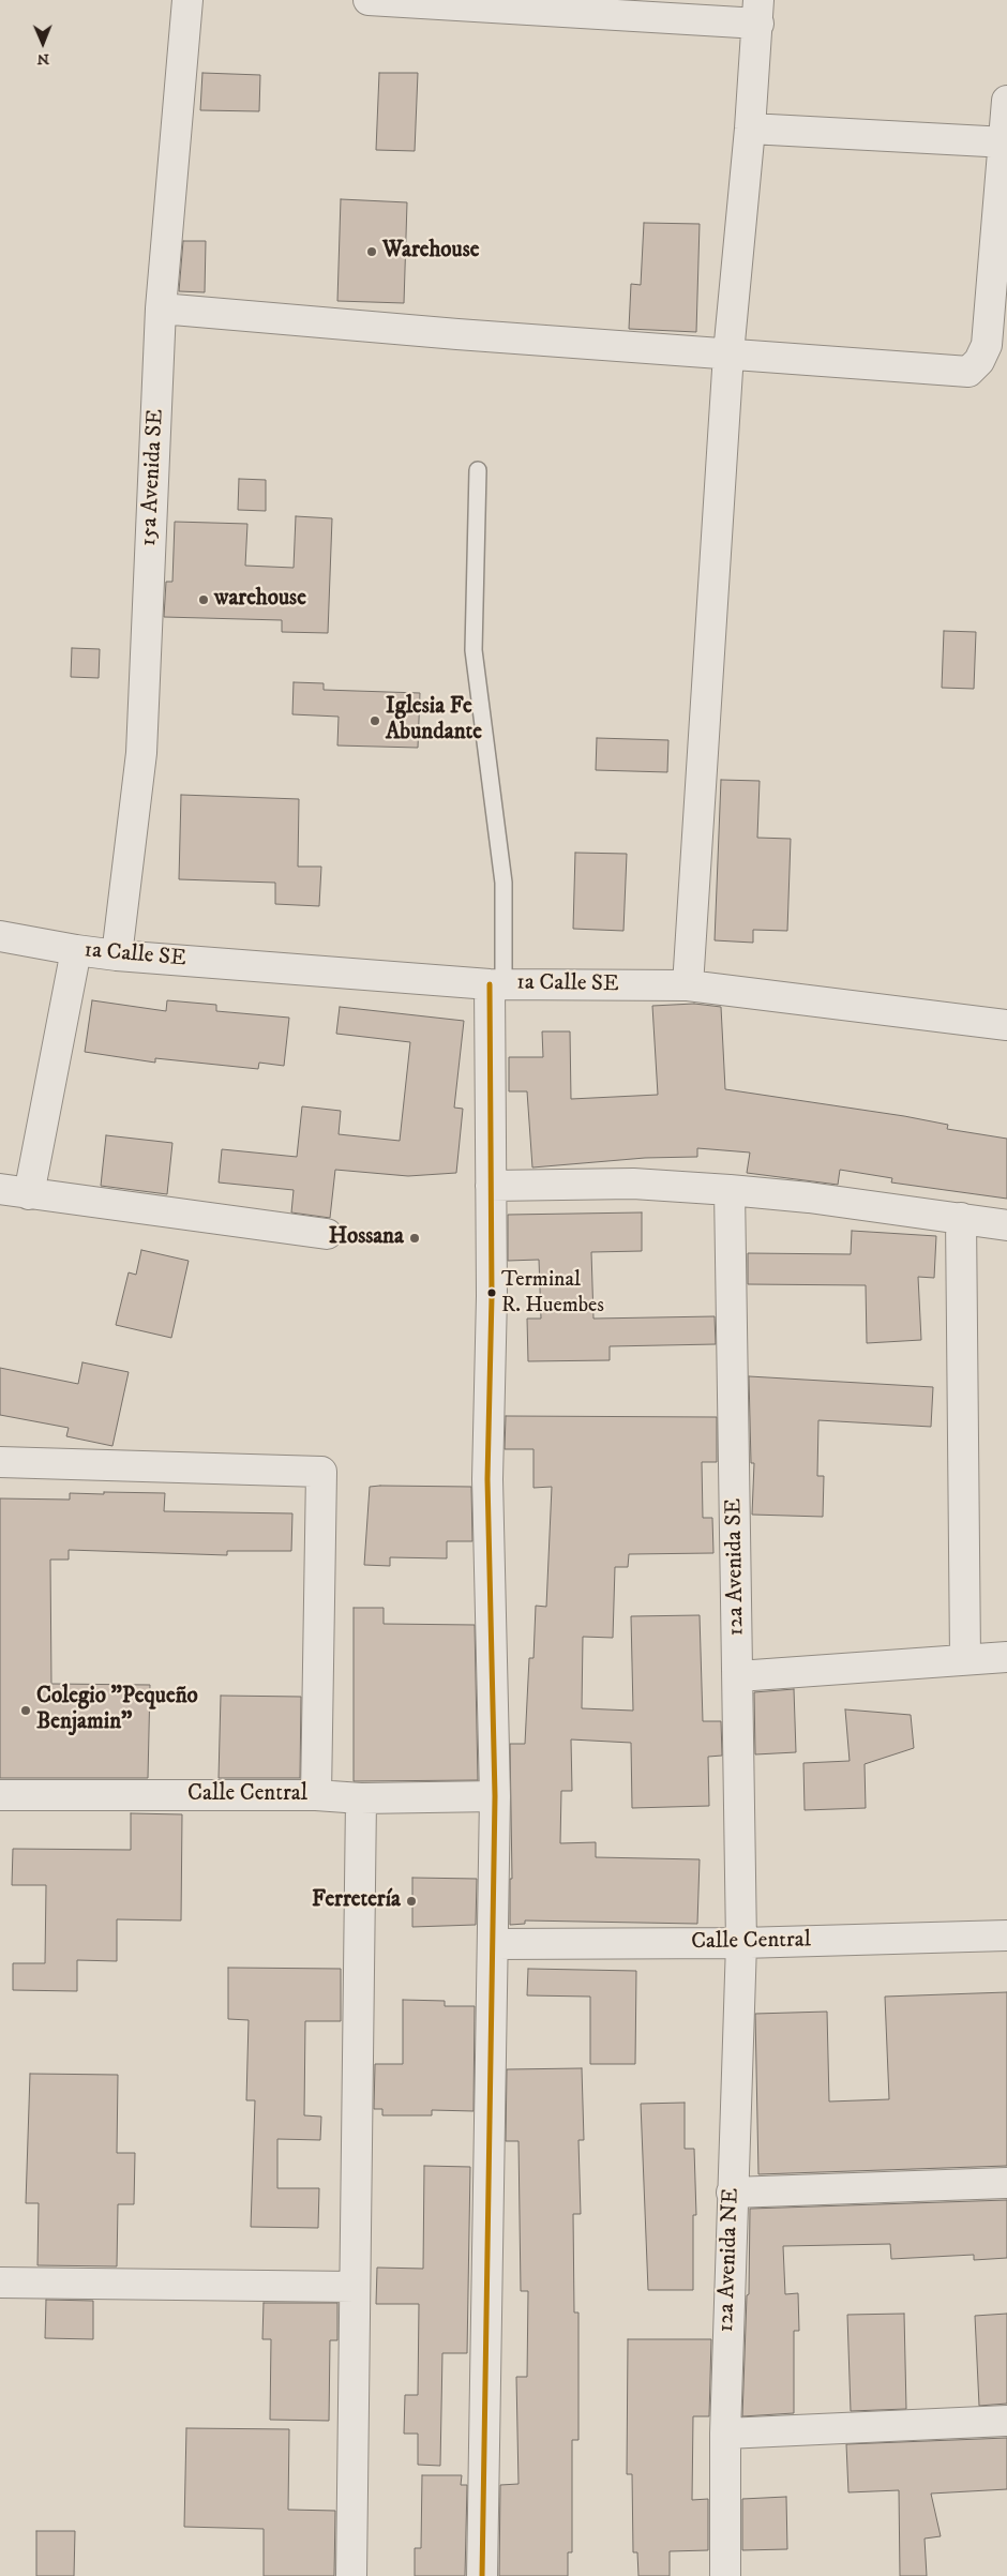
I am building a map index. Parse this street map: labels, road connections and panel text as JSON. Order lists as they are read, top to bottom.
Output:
{
  "streets": {
    "street": [
      "15a Avenida SE",
      "1a Calle SE",
      "12a Avenida SE",
      "Calle Central",
      "12a Avenida NE"
    ]
  },
  "crossings": [
    ["15a Avenida SE", "1a Calle SE"],
    ["12a Avenida SE", "Calle Central"],
    ["12a Avenida SE", "12a Avenida NE"],
    ["Calle Central", "12a Avenida NE"]
  ],
  "places": [
    "Warehouse",
    "warehouse",
    "Iglesia Fe Abundante",
    "Hossana",
    "Terminal R. Huembes",
    "Colegio \"Pequeño Benjamin\"",
    "Ferretería"
  ],
  "north": "bottom"
}
